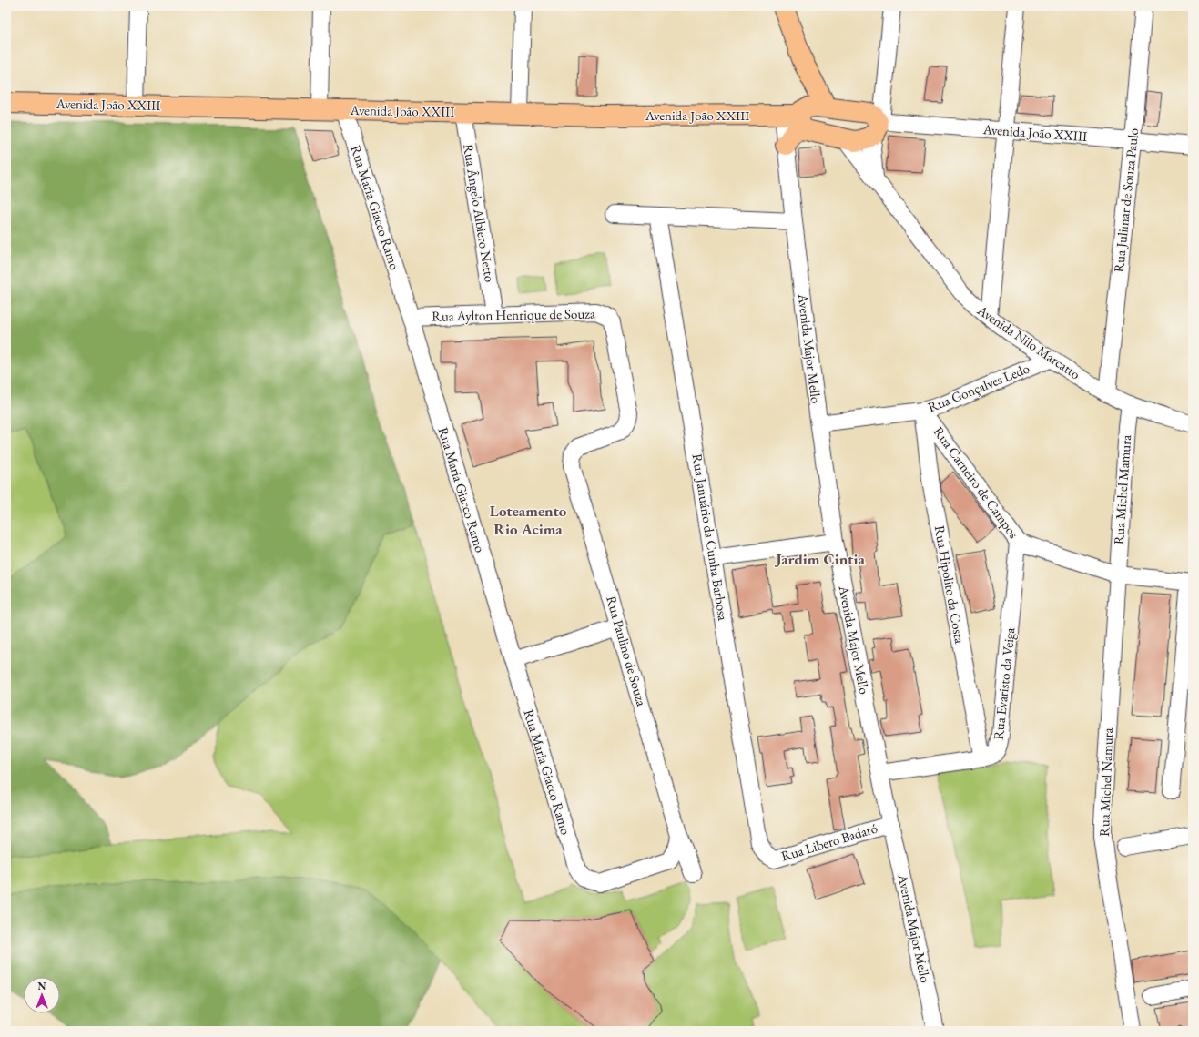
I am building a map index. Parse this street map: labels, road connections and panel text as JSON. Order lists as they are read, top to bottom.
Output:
{
  "streets": {
    "main road": ["Avenida João XXIII"],
    "street": [
      "Rua Julimar de Souza Paulo",
      "Rua Maria Giacco Ramo",
      "Rua Ângelo Albiero Netto",
      "Rua Aylton Henrique de Souza",
      "Avenida Nilo Marcatto",
      "Avenida Major Mello",
      "Rua Gonçalves Ledo",
      "Rua Carneiro de Campos",
      "Rua Michel Mamura",
      "Rua Januário da Cunha Barbosa",
      "Rua Hipolito da Costa",
      "Rua Paulino de Souza",
      "Rua Evaristo da Veiga",
      "Rua Michel Namura",
      "Rua Libero Badaró"
    ]
  },
  "crossings": [
    ["Avenida João XXIII", "Rua Julimar de Souza Paulo"],
    ["Avenida João XXIII", "Rua Maria Giacco Ramo"],
    ["Avenida João XXIII", "Rua Ângelo Albiero Netto"],
    ["Avenida João XXIII", "Avenida Nilo Marcatto"],
    ["Rua Julimar de Souza Paulo", "Avenida Nilo Marcatto"],
    ["Rua Maria Giacco Ramo", "Rua Aylton Henrique de Souza"],
    ["Rua Maria Giacco Ramo", "Rua Paulino de Souza"],
    ["Rua Ângelo Albiero Netto", "Rua Aylton Henrique de Souza"],
    ["Rua Aylton Henrique de Souza", "Rua Paulino de Souza"],
    ["Avenida Nilo Marcatto", "Rua Gonçalves Ledo"],
    ["Avenida Nilo Marcatto", "Rua Michel Mamura"],
    ["Avenida Major Mello", "Rua Gonçalves Ledo"],
    ["Avenida Major Mello", "Rua Evaristo da Veiga"],
    ["Avenida Major Mello", "Rua Libero Badaró"],
    ["Rua Gonçalves Ledo", "Rua Carneiro de Campos"],
    ["Rua Gonçalves Ledo", "Rua Hipolito da Costa"],
    ["Rua Carneiro de Campos", "Rua Michel Mamura"],
    ["Rua Carneiro de Campos", "Rua Hipolito da Costa"],
    ["Rua Carneiro de Campos", "Rua Evaristo da Veiga"],
    ["Rua Carneiro de Campos", "Rua Michel Namura"],
    ["Rua Michel Mamura", "Rua Michel Namura"],
    ["Rua Januário da Cunha Barbosa", "Rua Libero Badaró"],
    ["Rua Hipolito da Costa", "Rua Evaristo da Veiga"]
  ],
  "districts": ["Loteamento Rio Acima", "Jardim Cintia"],
  "north": "top"
}
